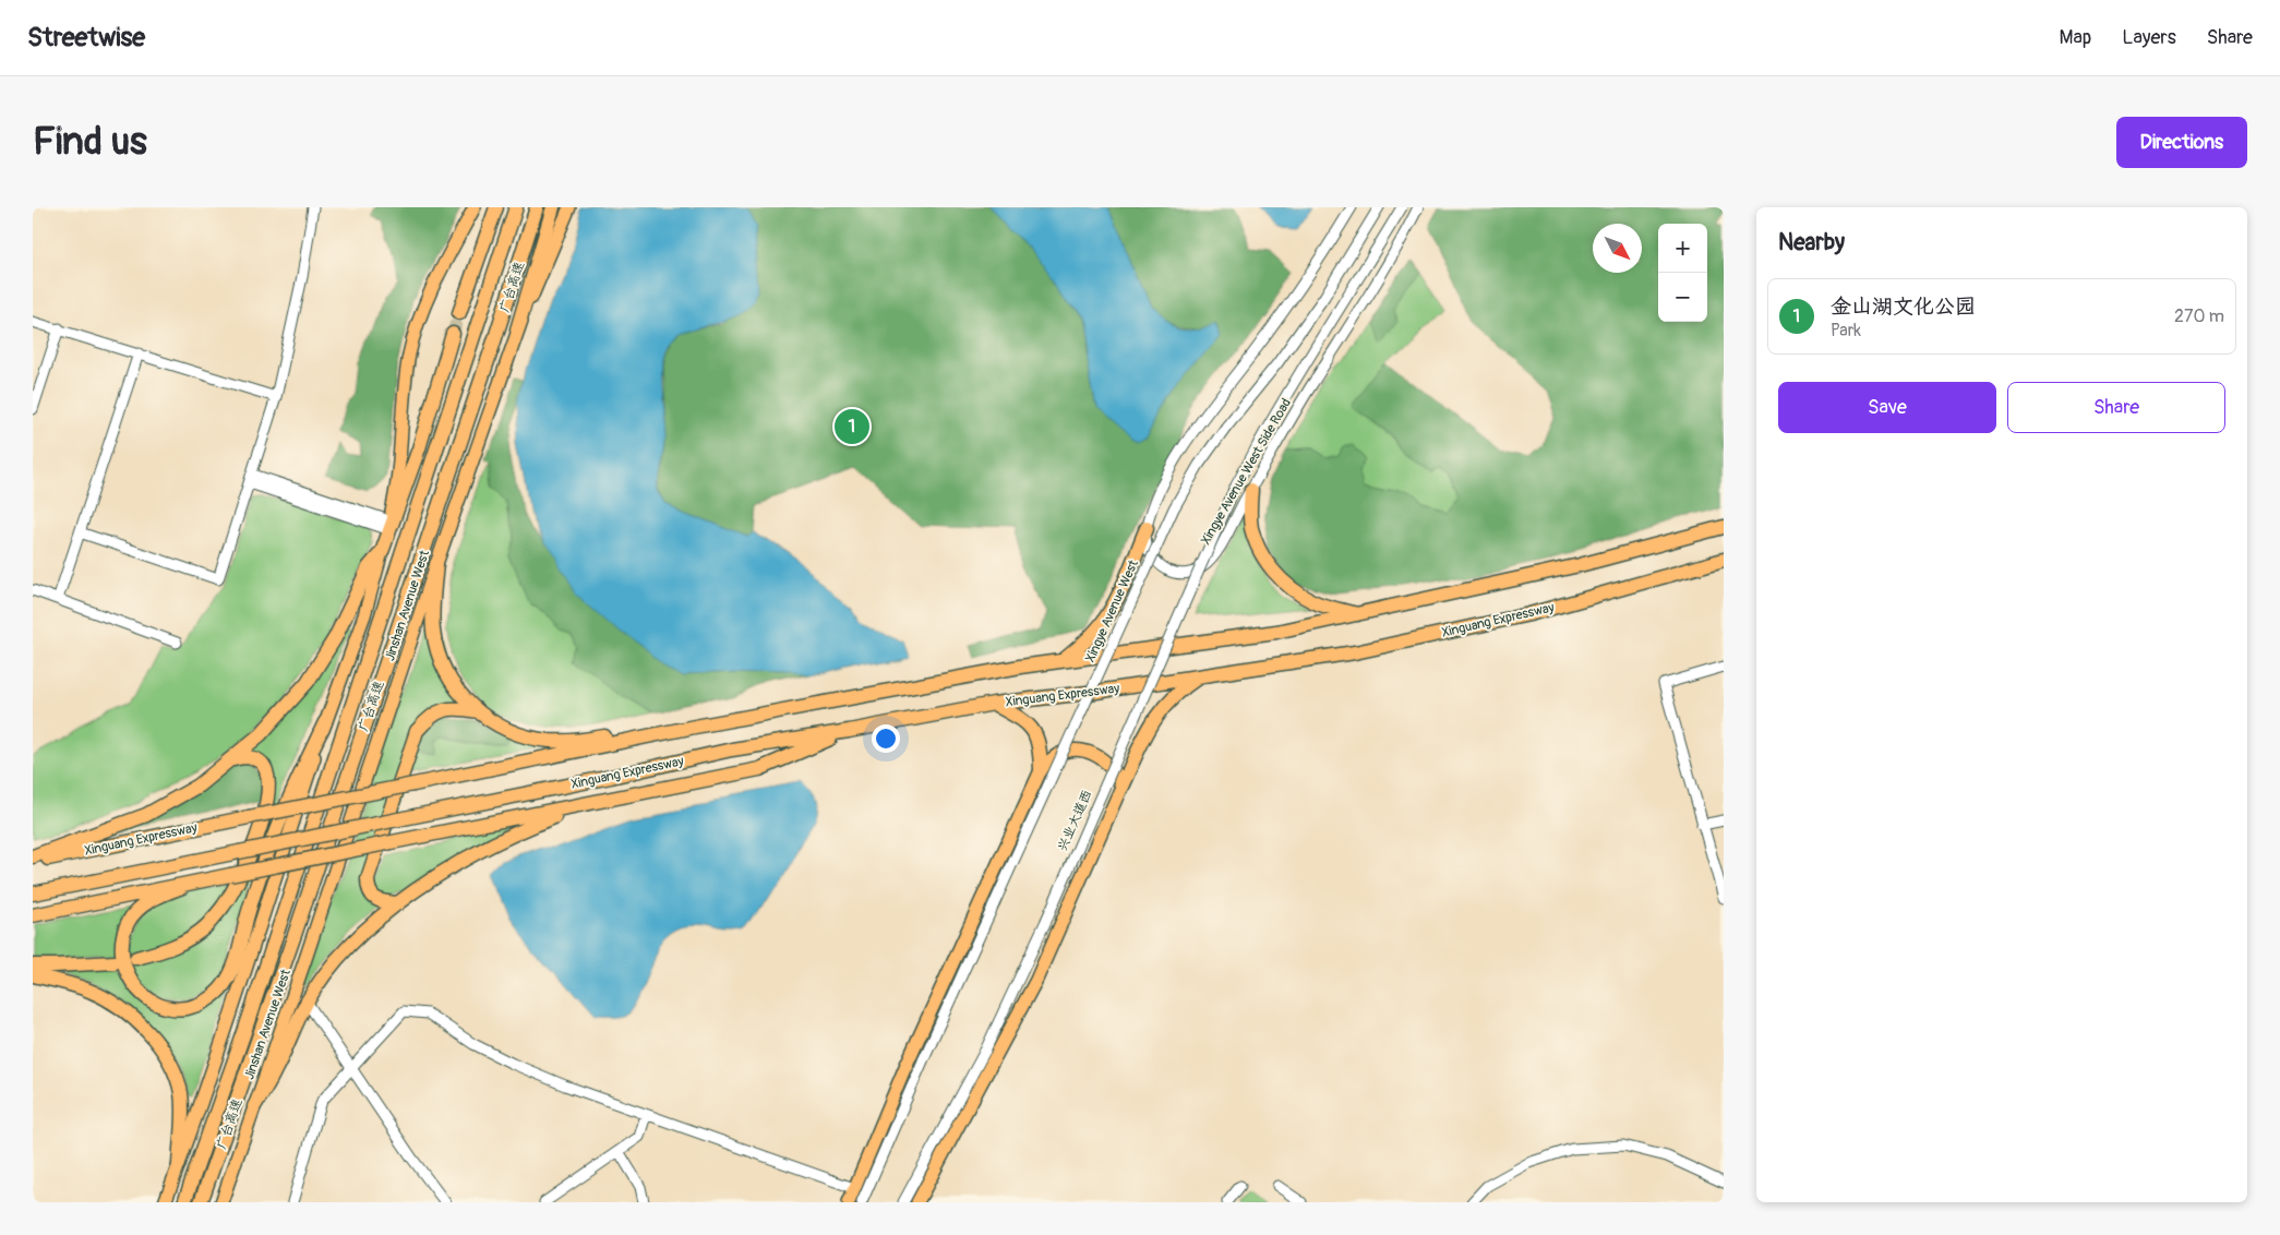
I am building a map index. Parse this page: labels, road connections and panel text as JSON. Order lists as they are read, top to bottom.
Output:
{
  "streets": {
    "highway": ["广台高速", "Xinguang Expressway"],
    "main road": ["Jinshan Avenue West"],
    "street": ["Xingye Avenue West Side Road", "Xingye Avenue West", "兴业大道西"]
  },
  "north": "bottom right",
  "page": {
    "header": "Streetwise",
    "nav": ["Map", "Layers", "Share"],
    "buttons": [
      "Directions",
      ["Save", "Share"]
    ],
    "title": "Find us",
    "heading": "Nearby",
    "map_buttons": ["+", "−"],
    "list": [
      {
        "mark": "1",
        "name": "金山湖文化公园",
        "note": "Park",
        "value": "270 m"
      }
    ],
    "pins": "1"
  }
}
